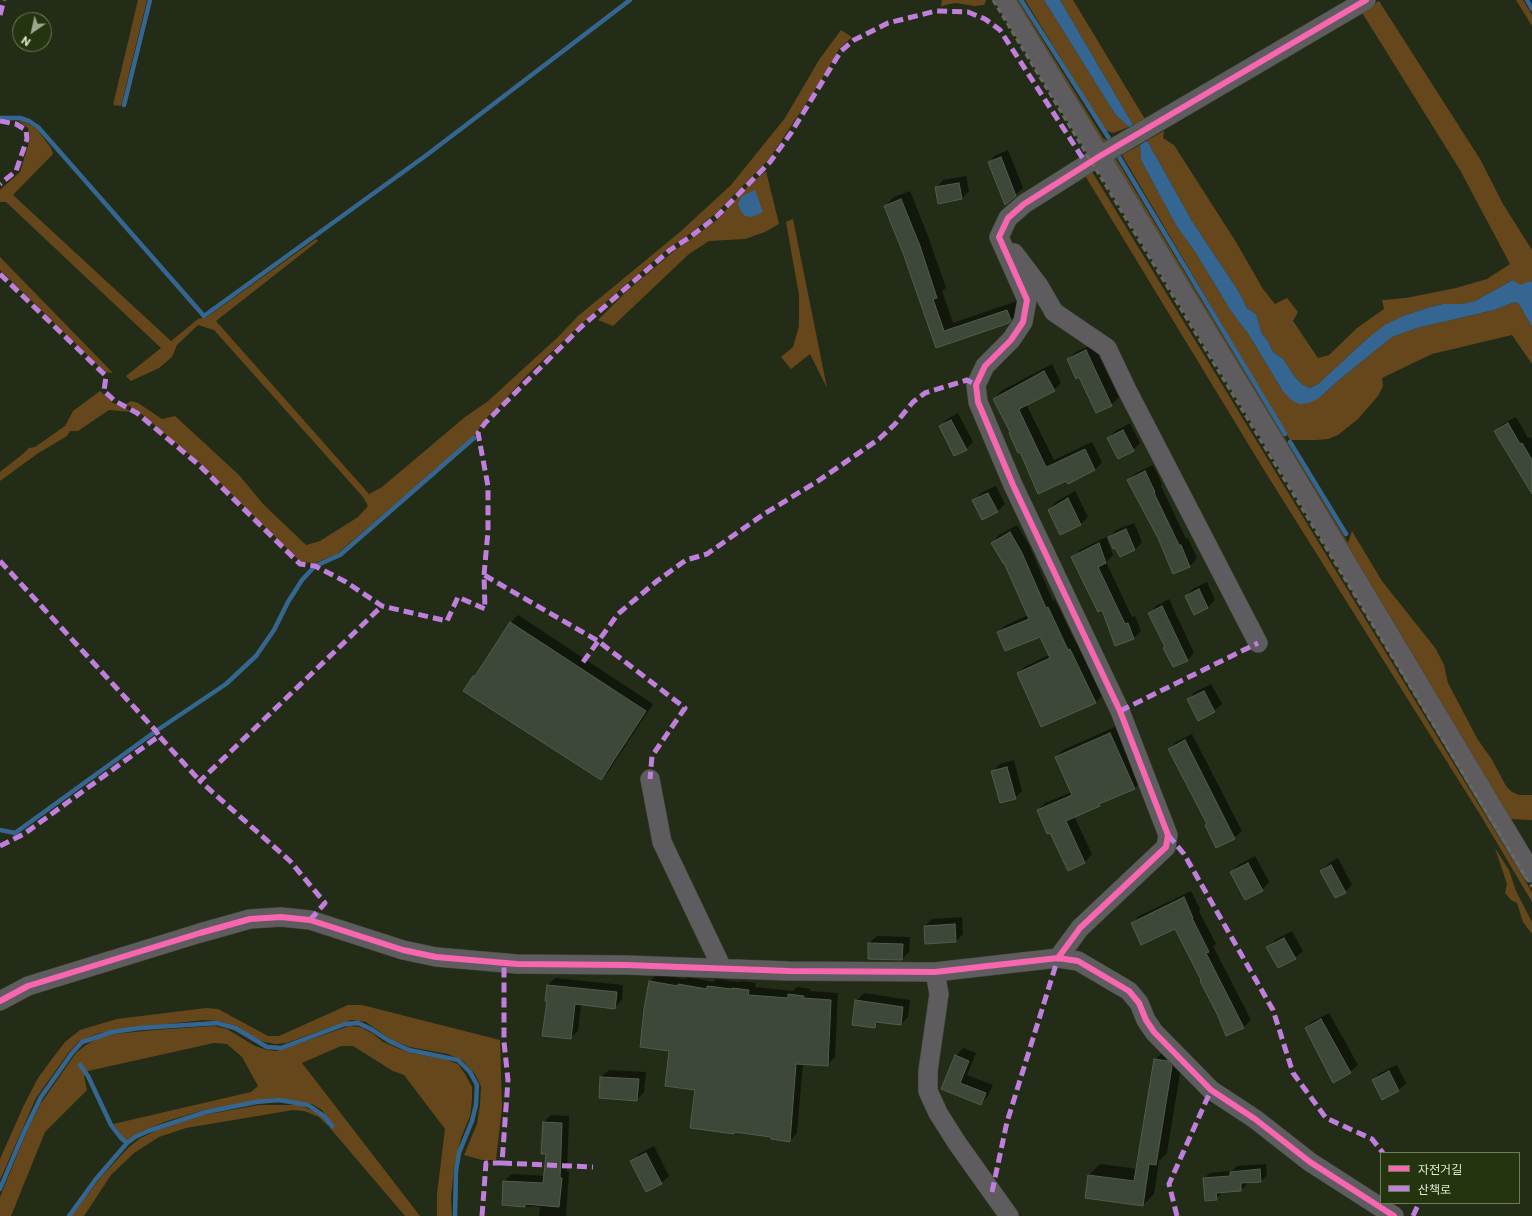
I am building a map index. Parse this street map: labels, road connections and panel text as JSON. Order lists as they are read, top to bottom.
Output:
{
  "legend": ["자전거길", "산책로"],
  "north": "bottom left"
}
